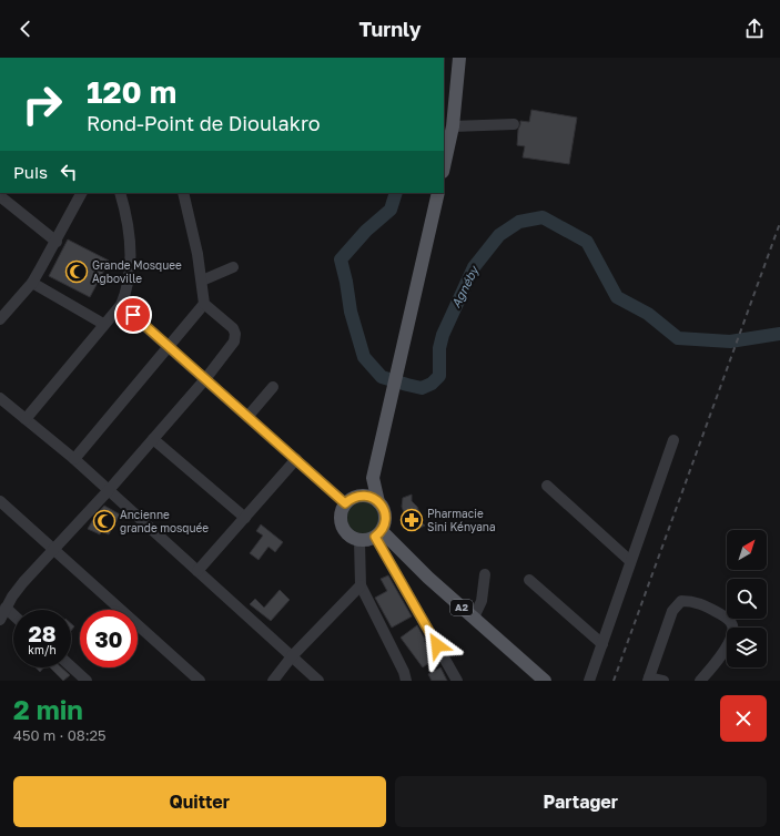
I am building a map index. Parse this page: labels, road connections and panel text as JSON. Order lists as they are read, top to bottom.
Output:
{
  "streets": {
    "main road": ["A2"]
  },
  "water": ["Agnéby"],
  "places": {
    "mosque": ["Grande Mosquee Agboville", "Ancienne grande mosquée"],
    "pharmacy": ["Pharmacie Sini Kényana"]
  },
  "north": "top right",
  "page": {
    "header": "Turnly",
    "turn": ["120 m", "Rond-Point de Dioulakro"],
    "then": "Puis",
    "speed": "28 km/h",
    "limit": "30",
    "heading": ["2 min", "450 m · 08:25"],
    "buttons": ["Quitter", "Partager"]
  }
}
